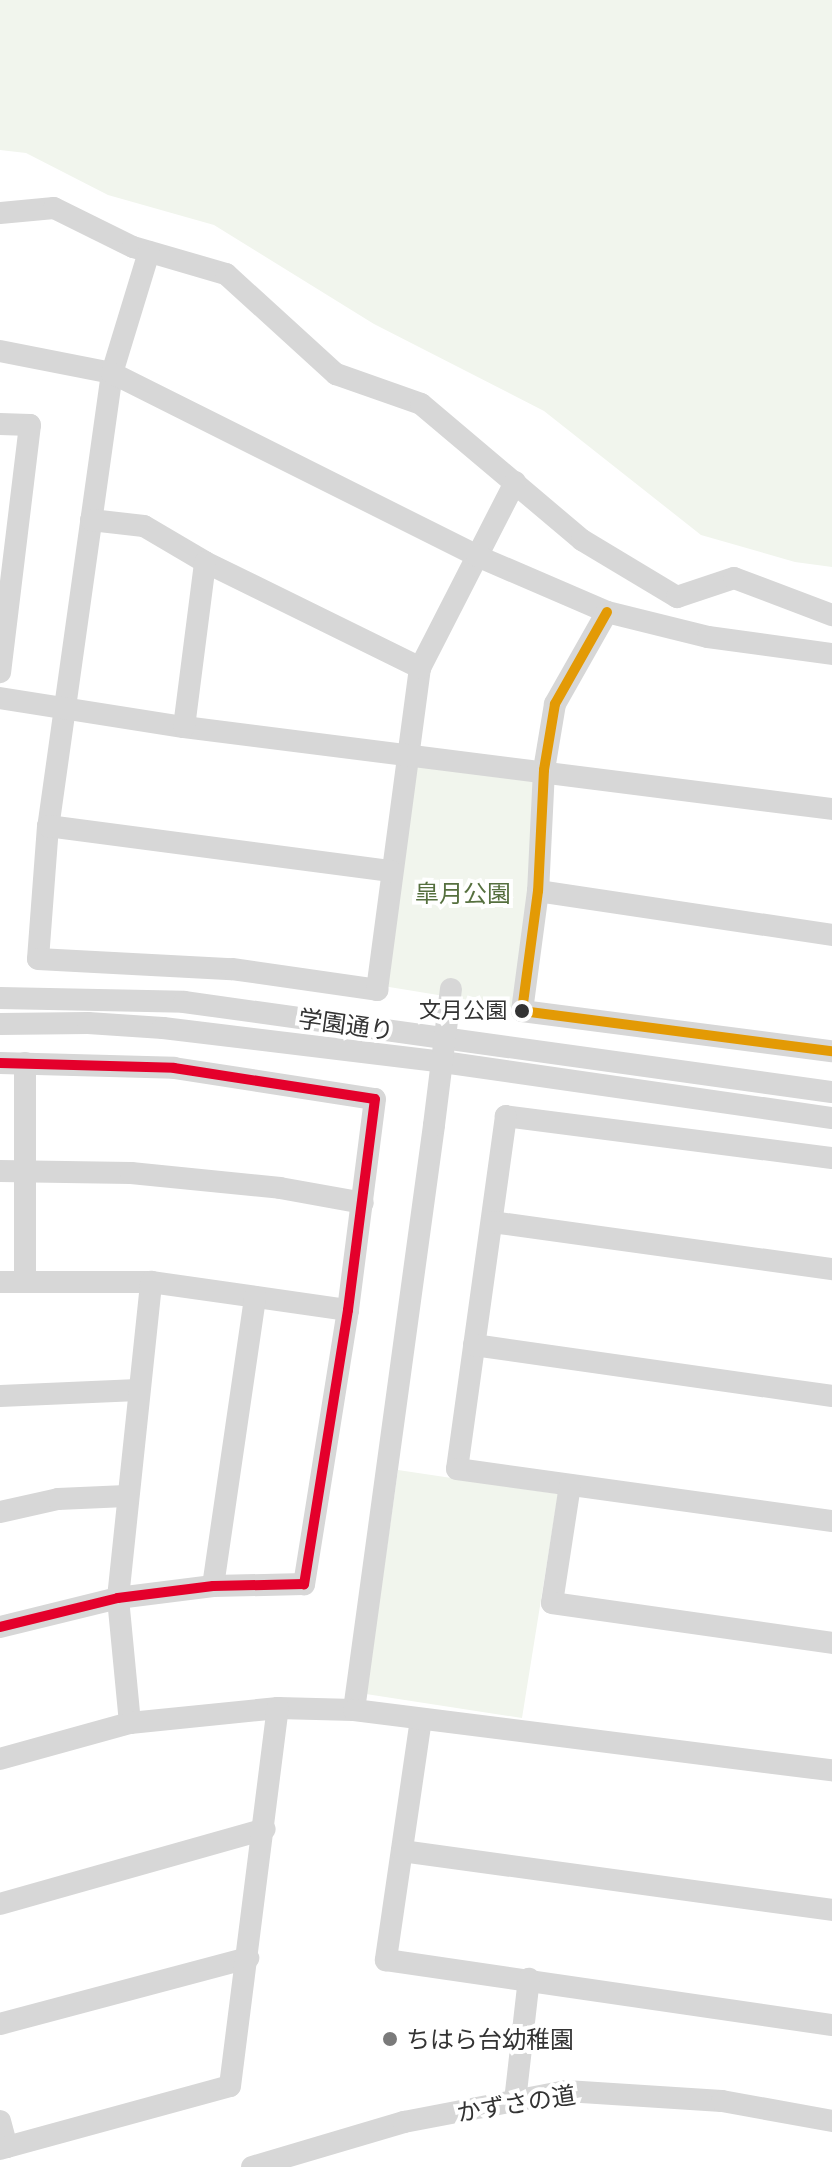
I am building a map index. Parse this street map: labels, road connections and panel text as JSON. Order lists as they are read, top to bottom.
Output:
{
  "streets": {
    "street": ["学園通り", "かずさの道"]
  },
  "parks": ["皐月公園"],
  "places": ["文月公園", "ちはら台幼稚園"]
}
